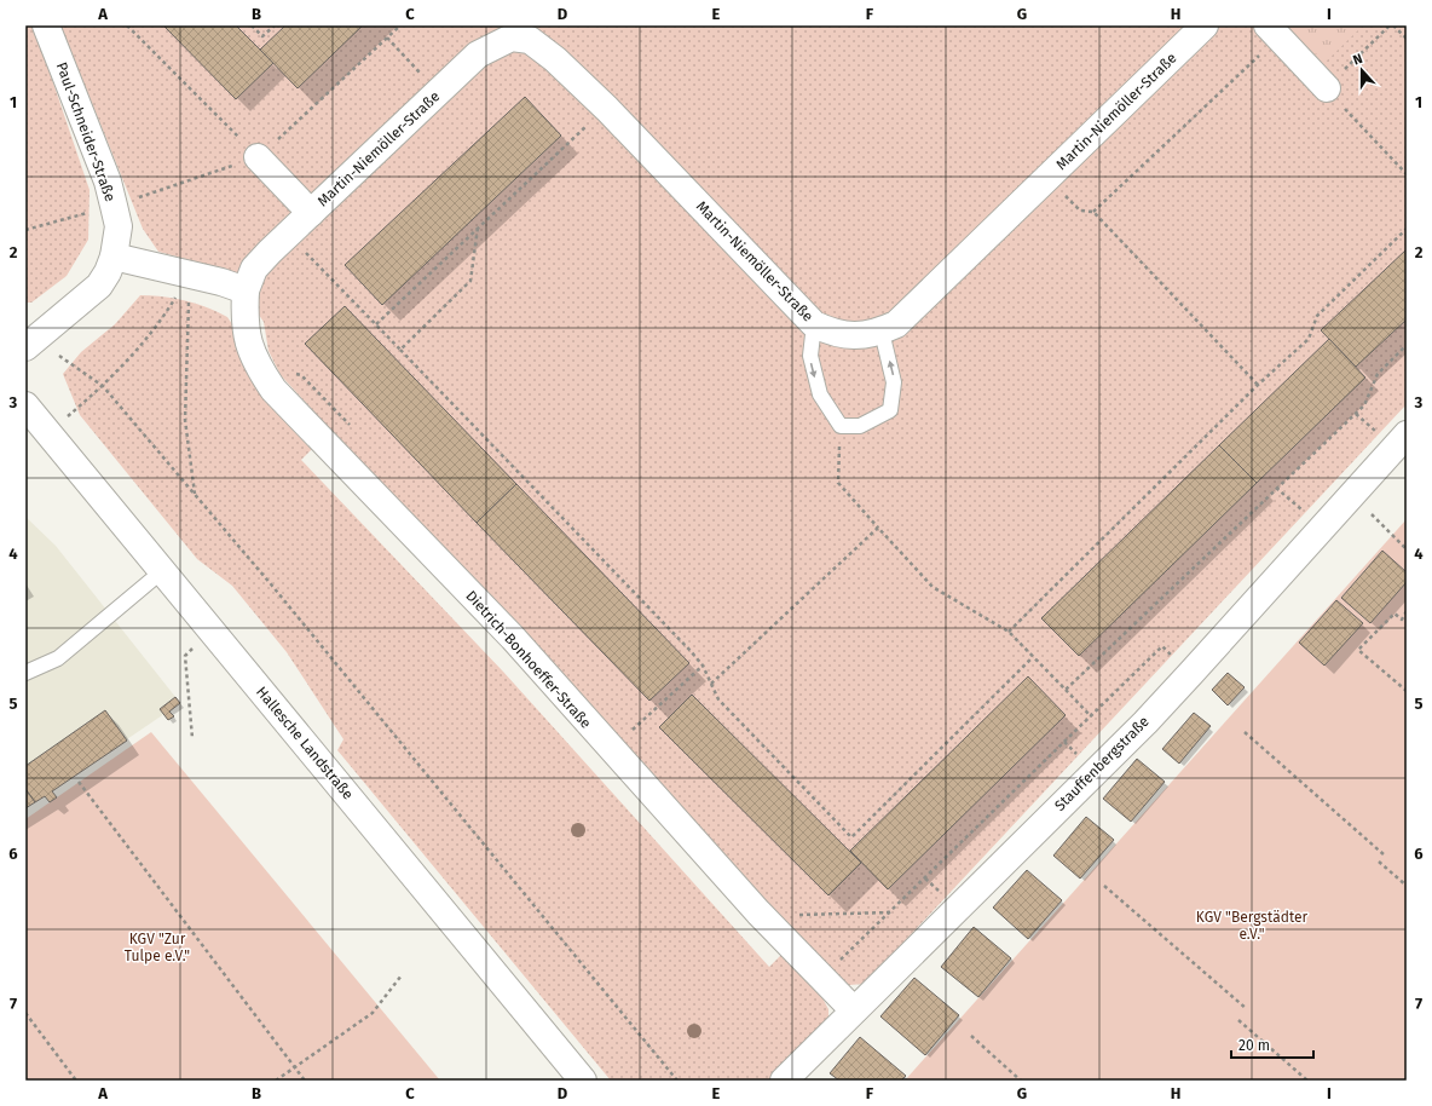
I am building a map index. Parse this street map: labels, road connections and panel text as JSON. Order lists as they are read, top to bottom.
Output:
{
  "streets": {
    "street": [
      "Martin-Niemöller-Straße",
      "Paul-Schneider-Straße",
      "Dietrich-Bonhoeffer-Straße",
      "Hallesche Landstraße",
      "Stauffenbergstraße"
    ]
  },
  "crossings": [
    ["Martin-Niemöller-Straße", "Dietrich-Bonhoeffer-Straße"],
    ["Dietrich-Bonhoeffer-Straße", "Stauffenbergstraße"]
  ],
  "parks": ["KGV \"Bergstädter e.V.\"", "KGV \"Zur Tulpe e.V.\""],
  "scale_bar": "20 m",
  "north": "top",
  "grid": {
    "columns": [
      "A",
      "B",
      "C",
      "D",
      "E",
      "F",
      "G",
      "H",
      "I"
    ],
    "rows": [
      "1",
      "2",
      "3",
      "4",
      "5",
      "6",
      "7"
    ]
  }
}
